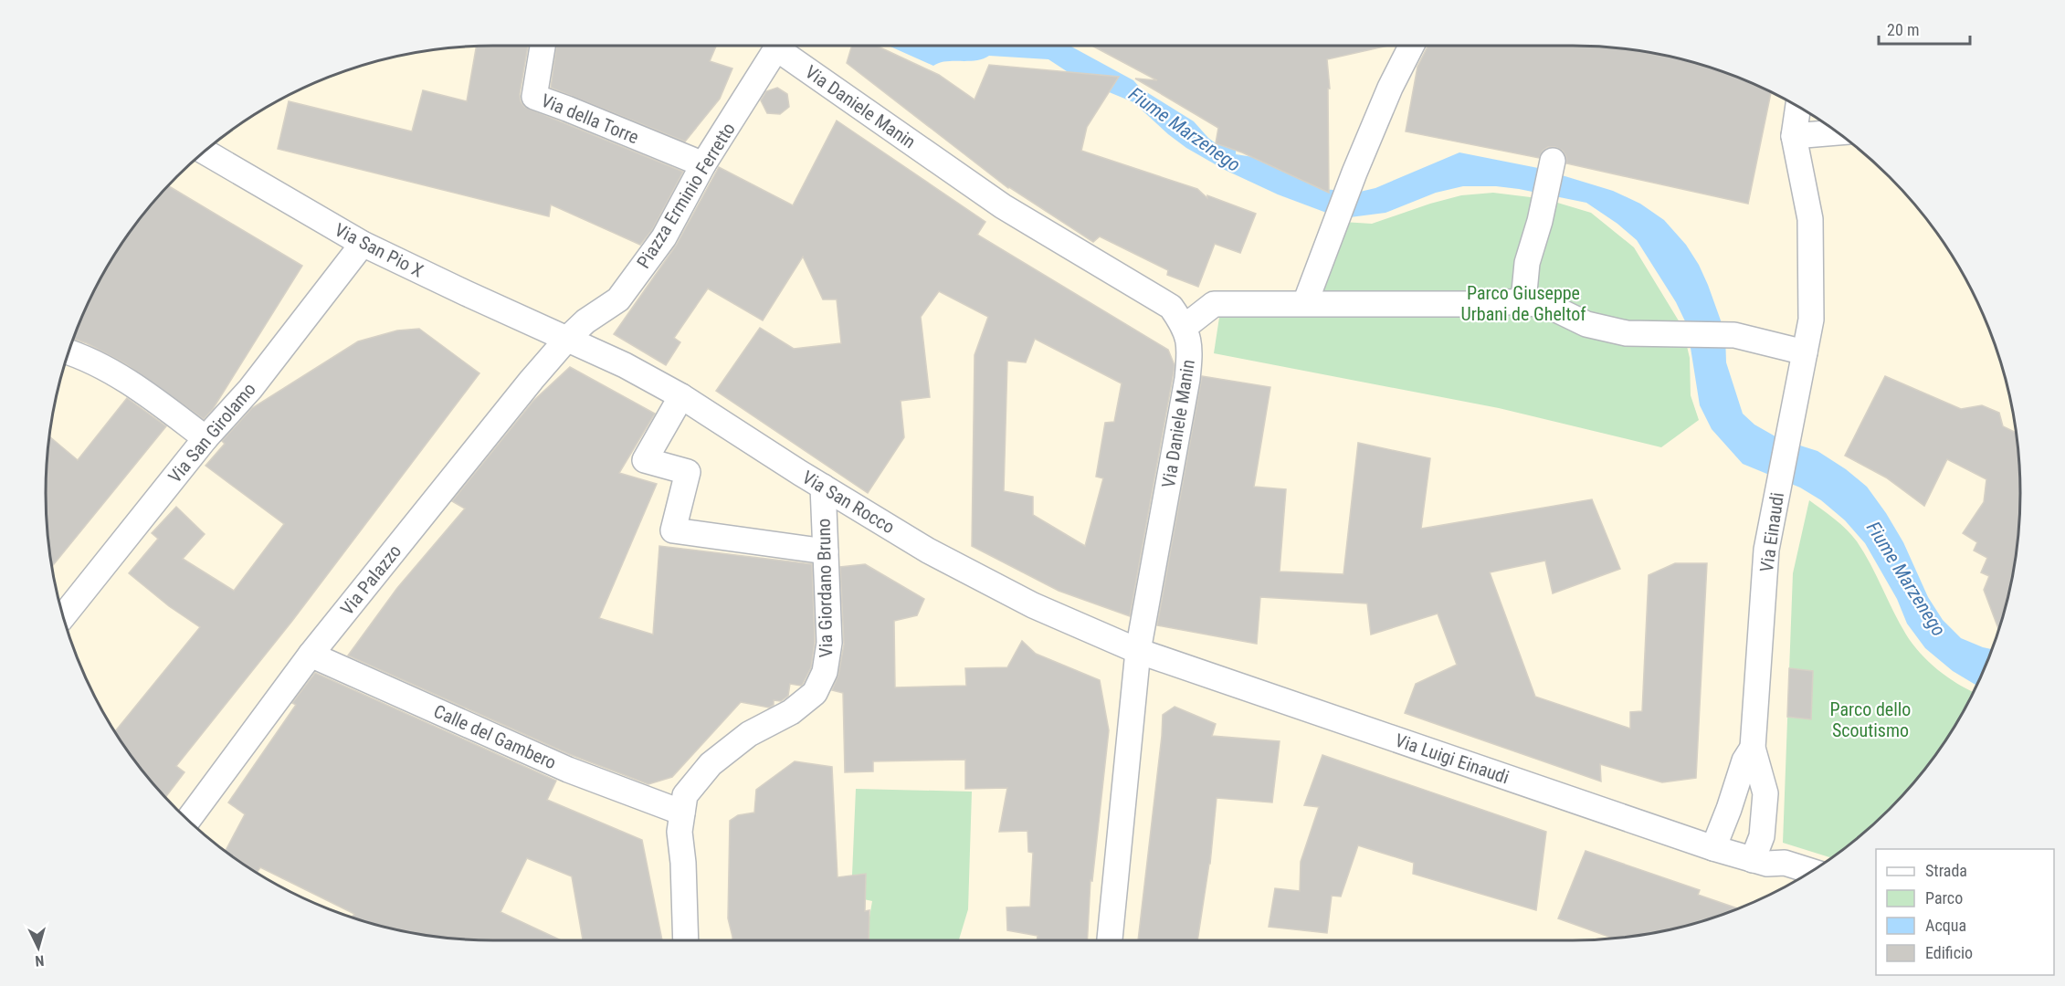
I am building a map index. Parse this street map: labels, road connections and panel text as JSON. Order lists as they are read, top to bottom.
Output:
{
  "streets": {
    "street": [
      "Via Daniele Manin",
      "Via della Torre",
      "Piazza Erminio Ferretto",
      "Via San Pio X",
      "Via San Girolamo",
      "Via San Rocco",
      "Via Einaudi",
      "Via Palazzo",
      "Via Giordano Bruno",
      "Calle del Gambero",
      "Via Luigi Einaudi"
    ]
  },
  "crossings": [
    ["Via Daniele Manin", "Piazza Erminio Ferretto"],
    ["Via Daniele Manin", "Via San Rocco"],
    ["Via Daniele Manin", "Via Luigi Einaudi"],
    ["Via della Torre", "Piazza Erminio Ferretto"],
    ["Piazza Erminio Ferretto", "Via San Pio X"],
    ["Piazza Erminio Ferretto", "Via San Rocco"],
    ["Piazza Erminio Ferretto", "Via Palazzo"],
    ["Via San Pio X", "Via San Girolamo"],
    ["Via San Pio X", "Via San Rocco"],
    ["Via San Pio X", "Via Palazzo"],
    ["Via San Rocco", "Via Palazzo"],
    ["Via San Rocco", "Via Giordano Bruno"],
    ["Via San Rocco", "Via Luigi Einaudi"],
    ["Via Palazzo", "Calle del Gambero"],
    ["Via Giordano Bruno", "Calle del Gambero"]
  ],
  "water": ["Fiume Marzenego"],
  "parks": ["Parco Giuseppe Urbani de Gheltof", "Parco dello Scoutismo"],
  "legend": [
    "Strada",
    "Parco",
    "Acqua",
    "Edificio"
  ],
  "scale_bar": "20 m",
  "north": "bottom"
}
